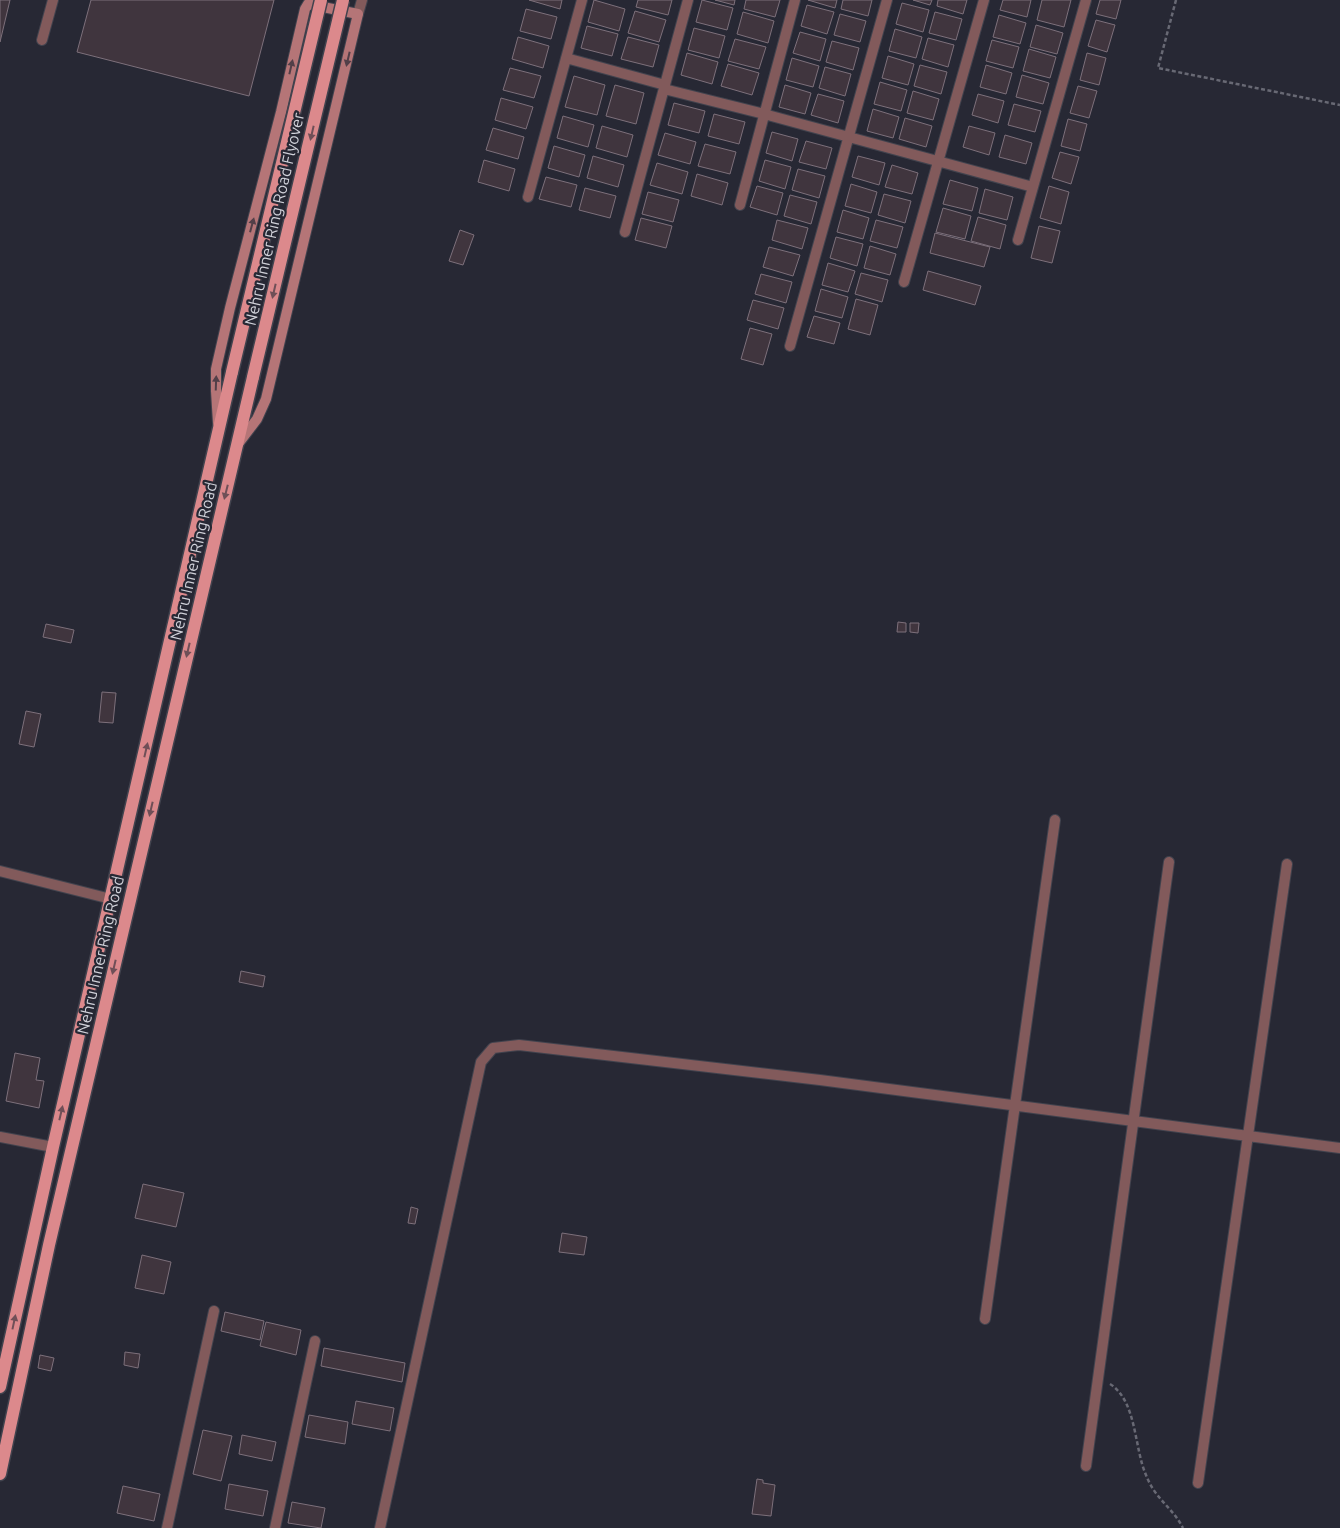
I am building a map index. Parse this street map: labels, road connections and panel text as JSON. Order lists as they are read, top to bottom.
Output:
{
  "streets": {
    "main road": ["Nehru Inner Ring Road Flyover", "Nehru Inner Ring Road"]
  },
  "crossings": [
    ["Nehru Inner Ring Road Flyover", "Nehru Inner Ring Road"]
  ]
}
